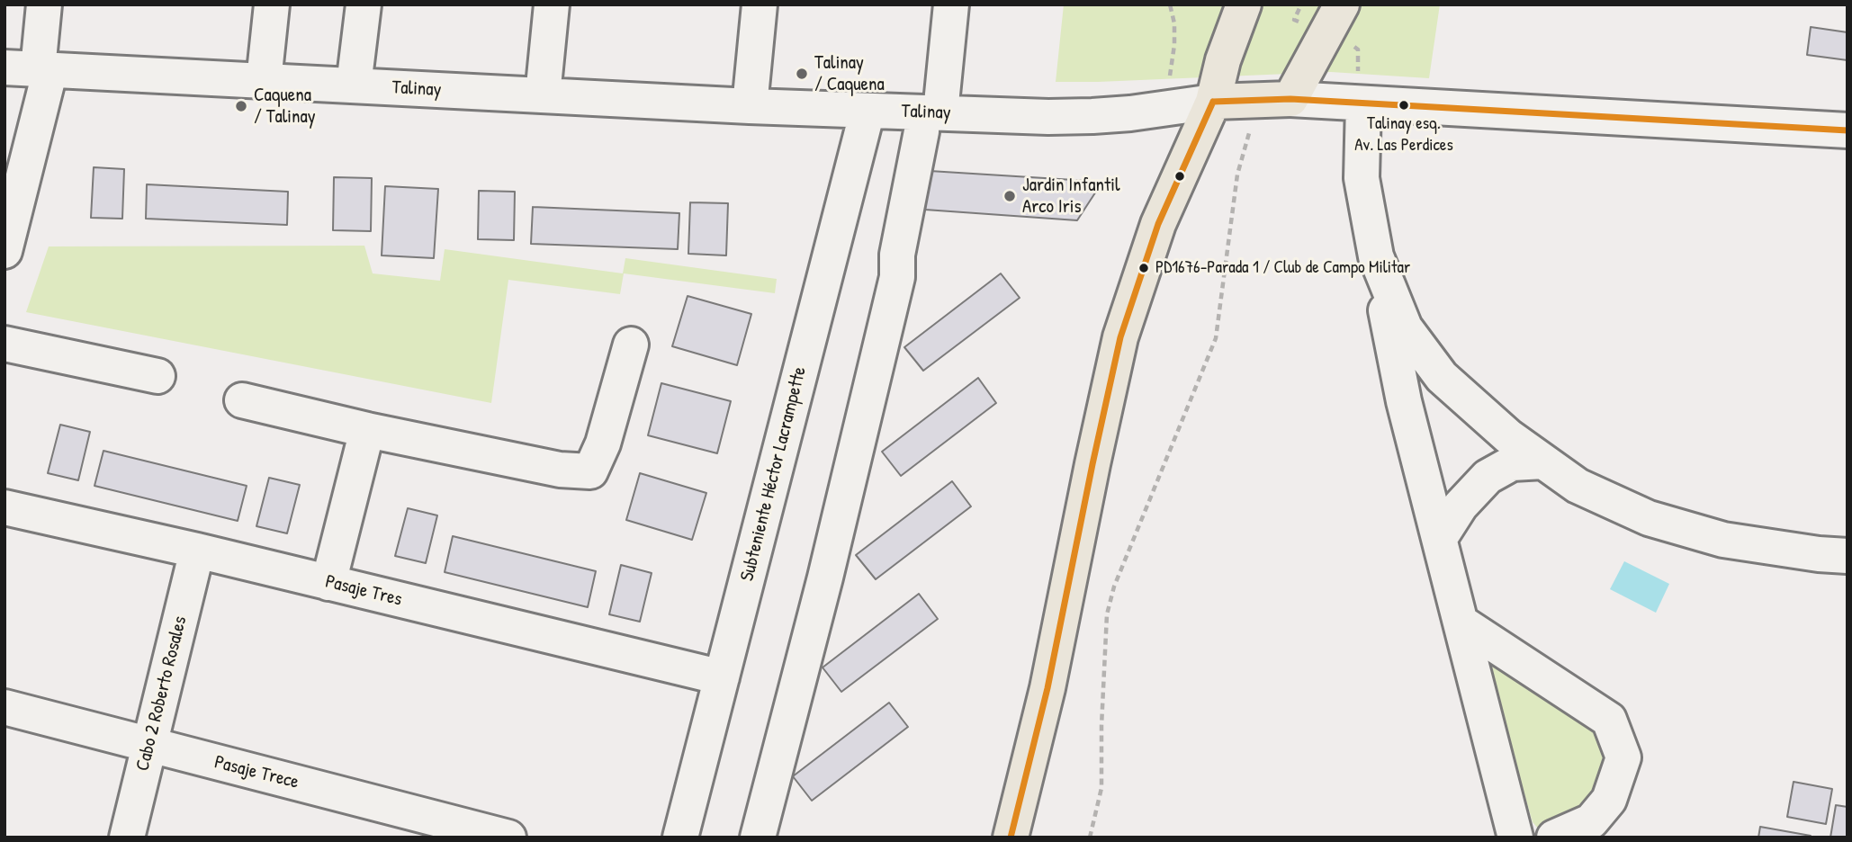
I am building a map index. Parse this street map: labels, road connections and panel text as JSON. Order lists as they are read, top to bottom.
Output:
{
  "streets": {
    "main road": ["Talinay"],
    "street": [
      "Subteniente Héctor Lacrampette",
      "Pasaje Tres",
      "Cabo 2 Roberto Rosales",
      "Pasaje Trece"
    ]
  },
  "crossings": [
    ["Talinay", "Subteniente Héctor Lacrampette"],
    ["Subteniente Héctor Lacrampette", "Pasaje Tres"],
    ["Pasaje Tres", "Cabo 2 Roberto Rosales"],
    ["Cabo 2 Roberto Rosales", "Pasaje Trece"]
  ],
  "places": [
    "Talinay / Caquena",
    "Talinay esq. Av. Las Perdices",
    "Caquena / Talinay",
    "Jardin Infantil Arco Iris",
    "PD1676-Parada 1 / Club de Campo Militar"
  ]
}
